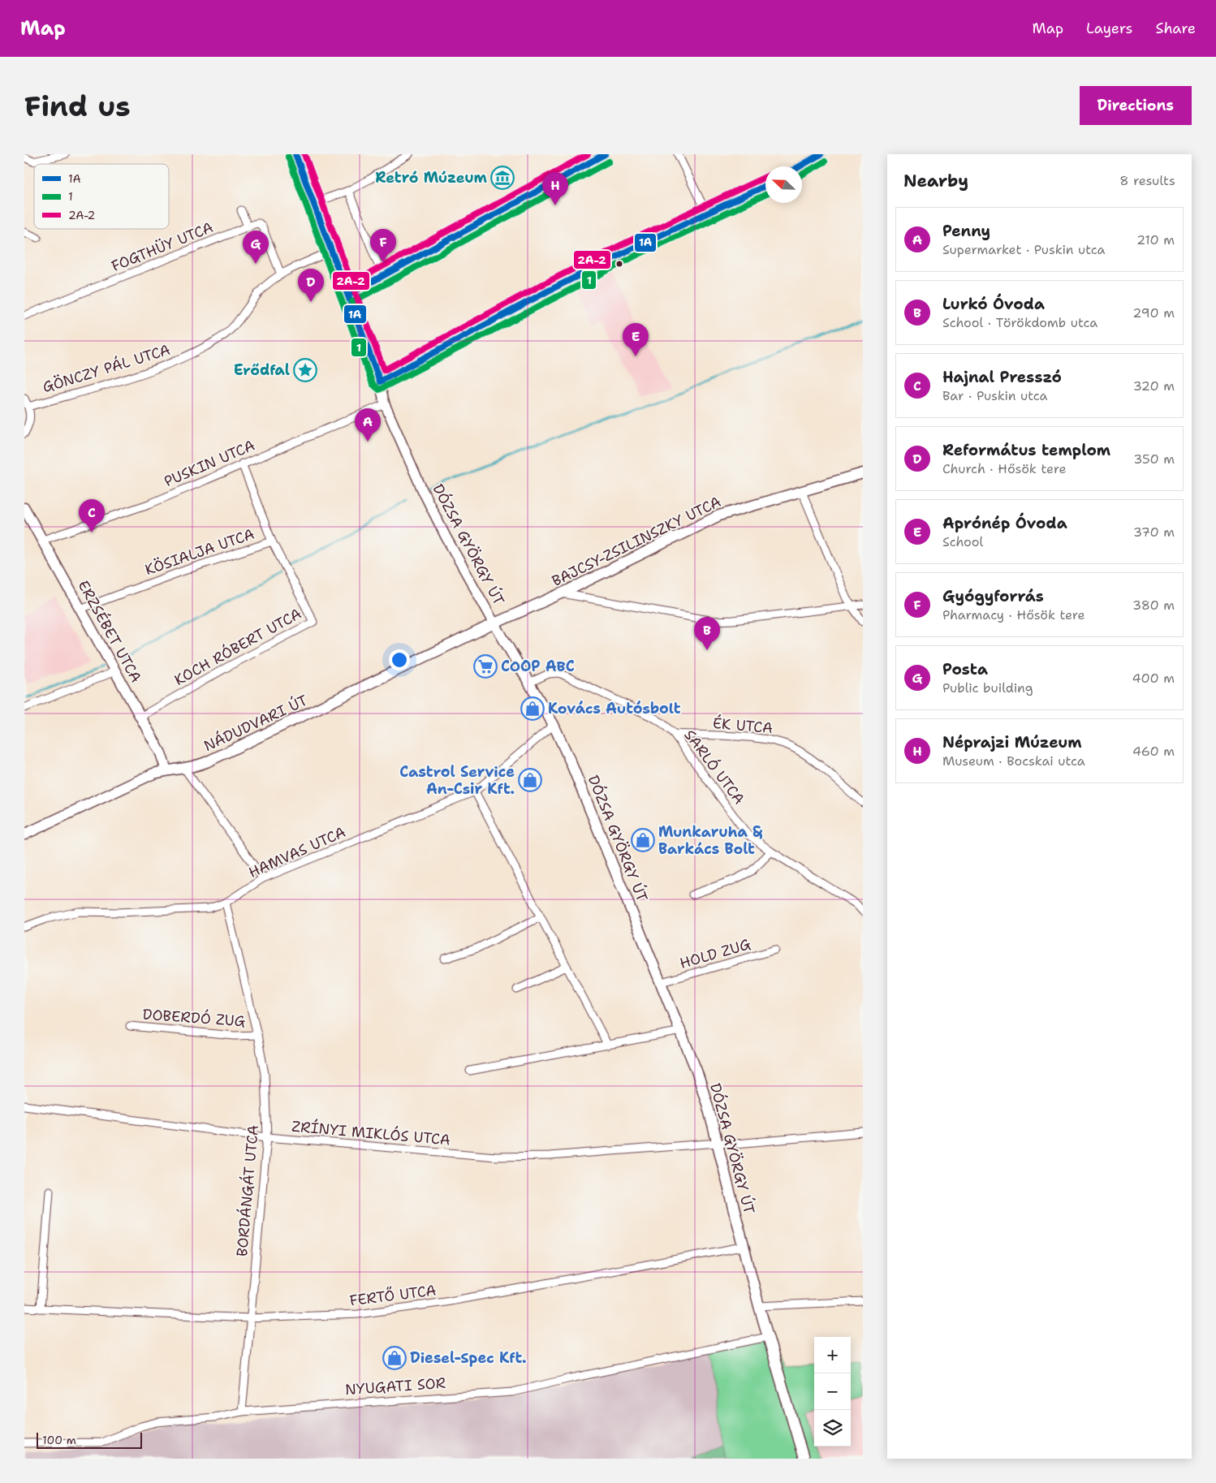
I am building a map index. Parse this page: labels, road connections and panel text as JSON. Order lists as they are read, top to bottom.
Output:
{
  "streets": {
    "main road": [
      "BAJCSY-ZSILINSZKY UTCA",
      "DÓZSA GYÖRGY ÚT",
      "ERZSÉBET UTCA",
      "NÁDUDVARI ÚT"
    ],
    "street": [
      "FOGTHÜY UTCA",
      "GÖNCZY PÁL UTCA",
      "PUSKIN UTCA",
      "KÖSIALJA UTCA",
      "KOCH RÓBERT UTCA",
      "ÉK UTCA",
      "SARLÓ UTCA",
      "HAMVAS UTCA",
      "HOLD ZUG",
      "DOBERDÓ ZUG",
      "ZRÍNYI MIKLÓS UTCA",
      "BORDÁNGÁT UTCA",
      "FERTŐ UTCA",
      "NYUGATI SOR"
    ]
  },
  "crossings": [
    ["GÖNCZY PÁL UTCA", "DÓZSA GYÖRGY ÚT"],
    ["PUSKIN UTCA", "DÓZSA GYÖRGY ÚT"],
    ["PUSKIN UTCA", "KÖSIALJA UTCA"],
    ["PUSKIN UTCA", "ERZSÉBET UTCA"],
    ["BAJCSY-ZSILINSZKY UTCA", "DÓZSA GYÖRGY ÚT"],
    ["BAJCSY-ZSILINSZKY UTCA", "NÁDUDVARI ÚT"],
    ["DÓZSA GYÖRGY ÚT", "NÁDUDVARI ÚT"],
    ["DÓZSA GYÖRGY ÚT", "SARLÓ UTCA"],
    ["DÓZSA GYÖRGY ÚT", "HAMVAS UTCA"],
    ["DÓZSA GYÖRGY ÚT", "HOLD ZUG"],
    ["DÓZSA GYÖRGY ÚT", "ZRÍNYI MIKLÓS UTCA"],
    ["DÓZSA GYÖRGY ÚT", "FERTŐ UTCA"],
    ["DÓZSA GYÖRGY ÚT", "NYUGATI SOR"],
    ["KÖSIALJA UTCA", "ERZSÉBET UTCA"],
    ["KÖSIALJA UTCA", "KOCH RÓBERT UTCA"],
    ["ERZSÉBET UTCA", "KOCH RÓBERT UTCA"],
    ["ERZSÉBET UTCA", "NÁDUDVARI ÚT"],
    ["ÉK UTCA", "SARLÓ UTCA"],
    ["HAMVAS UTCA", "BORDÁNGÁT UTCA"],
    ["DOBERDÓ ZUG", "BORDÁNGÁT UTCA"],
    ["ZRÍNYI MIKLÓS UTCA", "BORDÁNGÁT UTCA"],
    ["BORDÁNGÁT UTCA", "FERTŐ UTCA"],
    ["BORDÁNGÁT UTCA", "NYUGATI SOR"]
  ],
  "places": {
    "museum": ["Retró Múzeum"],
    "place": ["Erődfal"],
    "supermarket": ["COOP ABC"],
    "shop": [
      "Kovács Autósbolt",
      "Castrol Service An-Csir Kft.",
      "Munkaruha & Barkács Bolt",
      "Diesel-Spec Kft."
    ]
  },
  "lines": ["transit line 1A", "transit line 2A-2", "transit line 1"],
  "legend": ["1A", "1", "2A-2"],
  "scale_bar": "100 m",
  "north": "top left",
  "page": {
    "header": "Map",
    "nav": ["Map", "Layers", "Share"],
    "buttons": "Directions",
    "title": "Find us",
    "heading": ["Nearby", "8 results"],
    "pins": [
      "H",
      "F",
      "G",
      "D",
      "E",
      "A",
      "C",
      "B"
    ],
    "list": [
      {
        "mark": "A",
        "name": "Penny",
        "note": "Supermarket · Puskin utca",
        "value": "210 m"
      },
      {
        "mark": "B",
        "name": "Lurkó Óvoda",
        "note": "School · Törökdomb utca",
        "value": "290 m"
      },
      {
        "mark": "C",
        "name": "Hajnal Presszó",
        "note": "Bar · Puskin utca",
        "value": "320 m"
      },
      {
        "mark": "D",
        "name": "Református templom",
        "note": "Church · Hősök tere",
        "value": "350 m"
      },
      {
        "mark": "E",
        "name": "Aprónép Óvoda",
        "note": "School",
        "value": "370 m"
      },
      {
        "mark": "F",
        "name": "Gyógyforrás",
        "note": "Pharmacy · Hősök tere",
        "value": "380 m"
      },
      {
        "mark": "G",
        "name": "Posta",
        "note": "Public building",
        "value": "400 m"
      },
      {
        "mark": "H",
        "name": "Néprajzi Múzeum",
        "note": "Museum · Bocskai utca",
        "value": "460 m"
      }
    ],
    "map_buttons": ["+", "−"],
    "scale": "100 m"
  }
}
